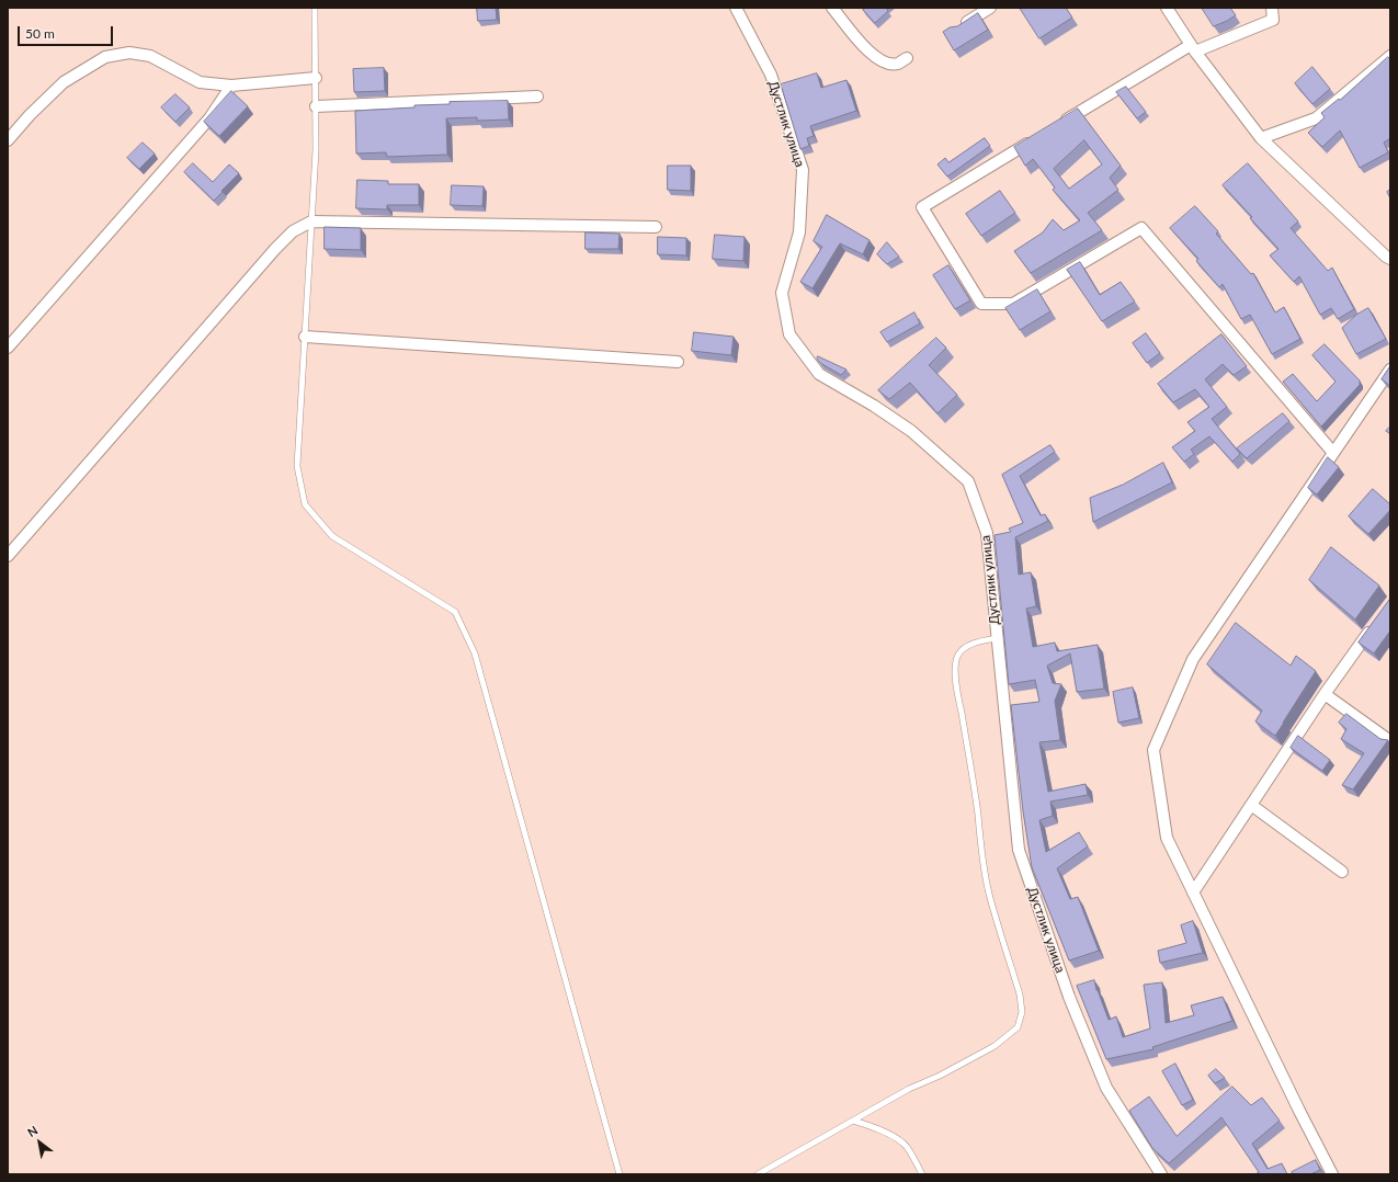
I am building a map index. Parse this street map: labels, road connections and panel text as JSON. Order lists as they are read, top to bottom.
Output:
{
  "streets": {
    "street": ["Дустлик улица"]
  },
  "scale_bar": "50 m",
  "north": "top left"
}
